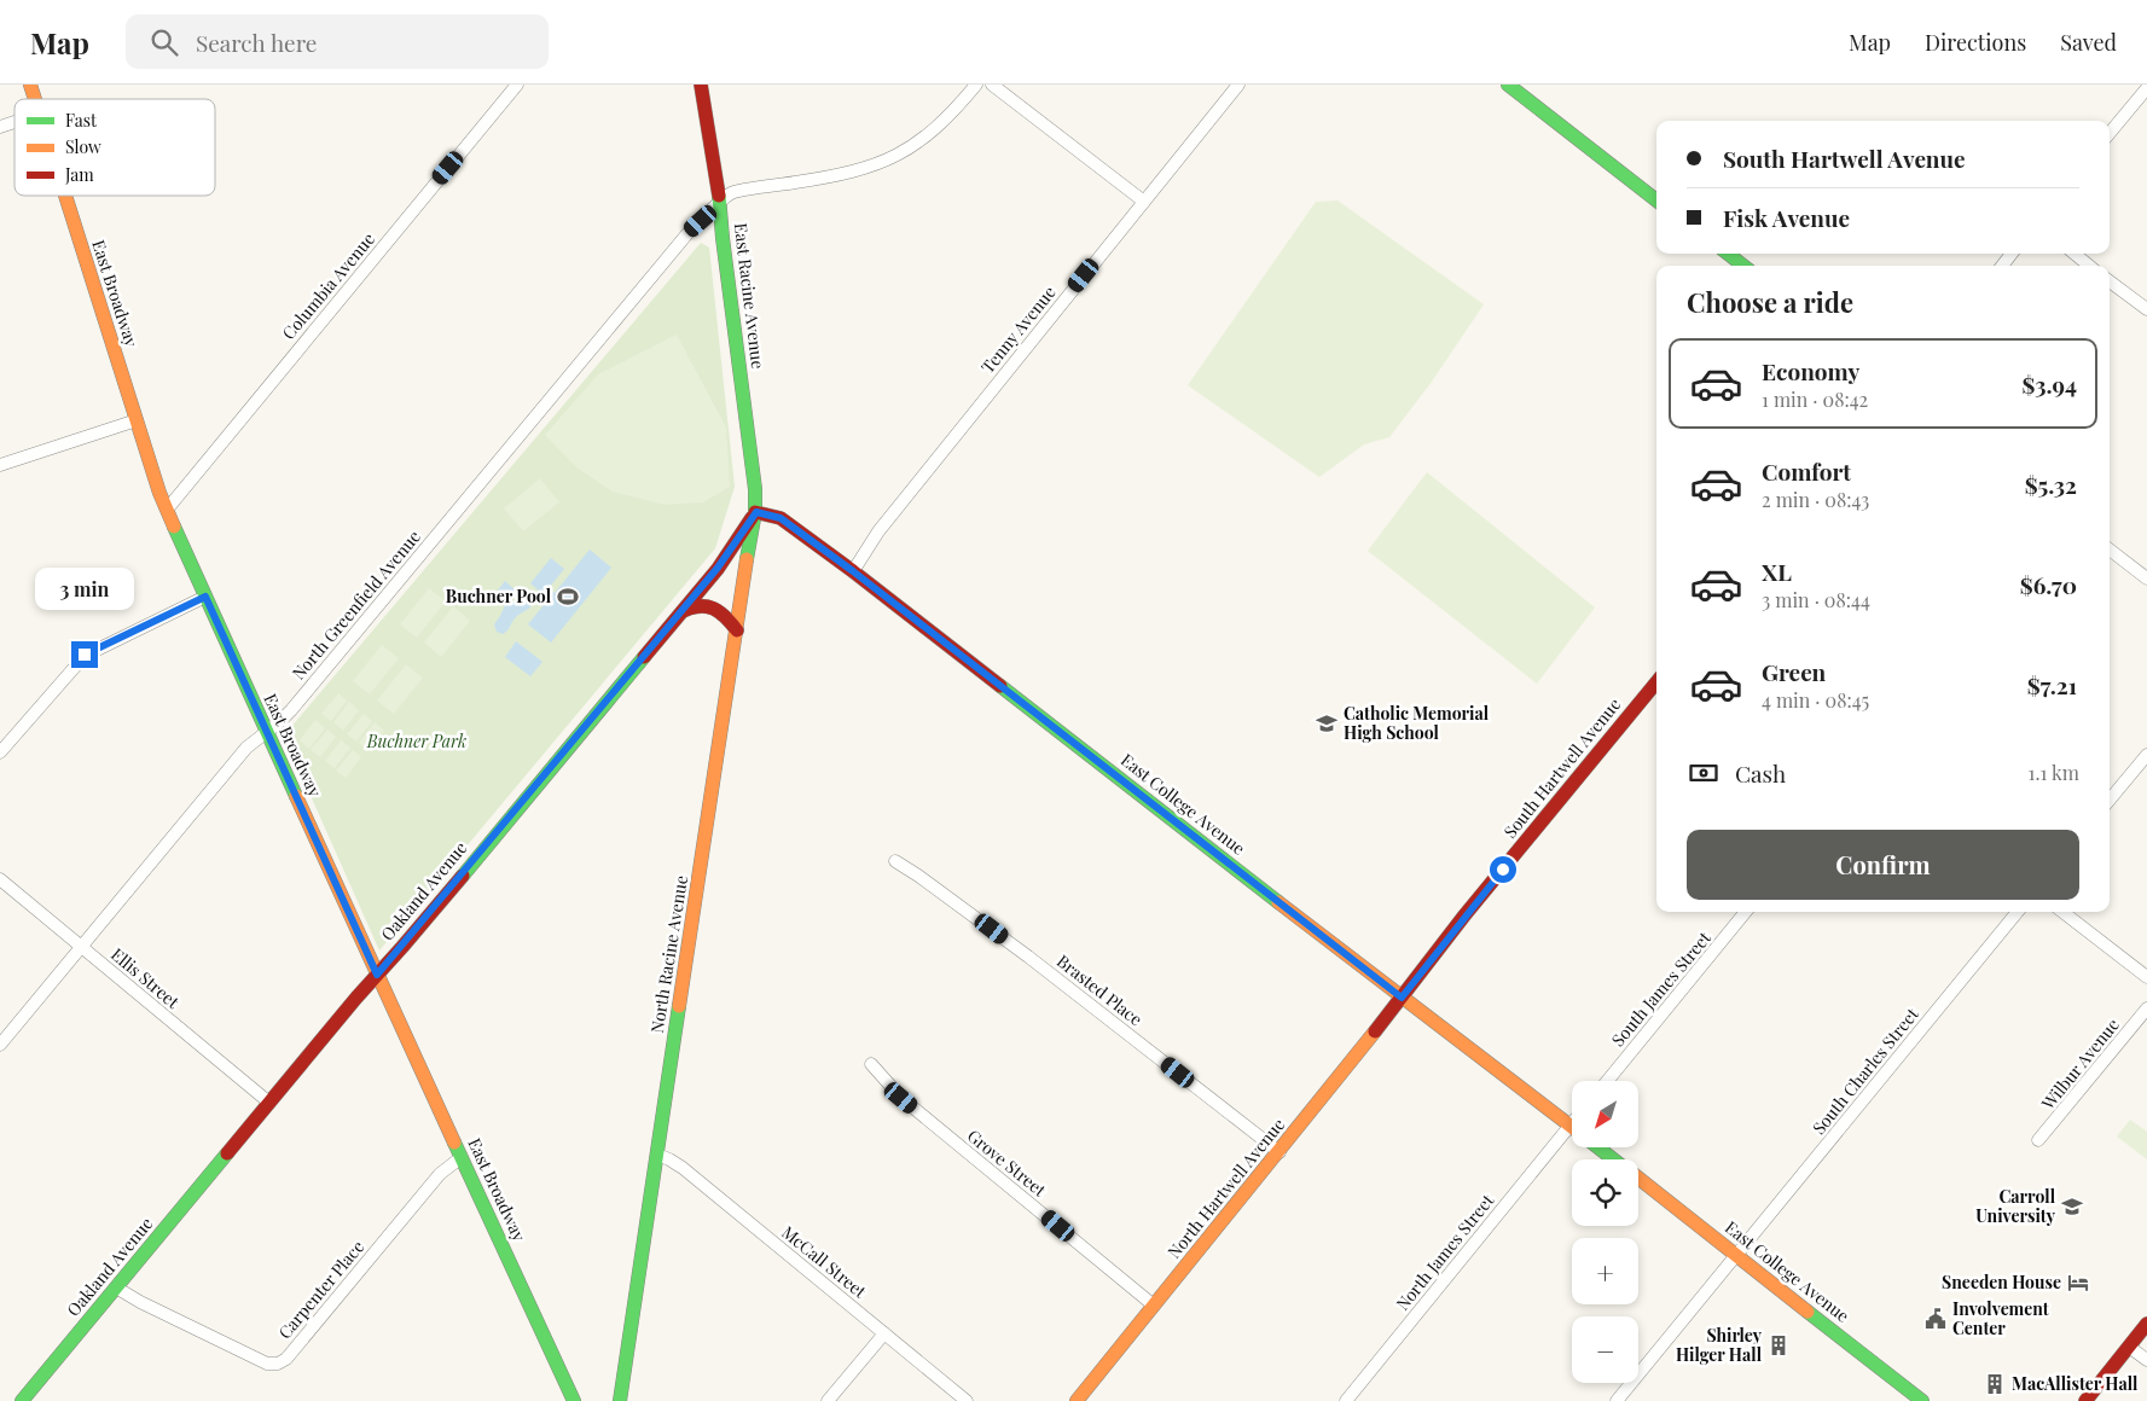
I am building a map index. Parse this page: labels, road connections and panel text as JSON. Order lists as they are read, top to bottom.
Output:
{
  "streets": {
    "street": [
      "Columbia Avenue",
      "East Broadway",
      "East Racine Avenue",
      "Tenny Avenue",
      "North Greenfield Avenue",
      "South Hartwell Avenue",
      "East College Avenue",
      "Oakland Avenue",
      "North Racine Avenue",
      "Ellis Street",
      "South James Street",
      "Brasted Place",
      "Wilbur Avenue",
      "South Charles Street",
      "Grove Street",
      "North Hartwell Avenue",
      "North James Street",
      "McCall Street",
      "Carpenter Place"
    ]
  },
  "crossings": [
    ["Columbia Avenue", "East Broadway"],
    ["East Broadway", "North Greenfield Avenue"],
    ["East Broadway", "Oakland Avenue"],
    ["East Broadway", "Carpenter Place"],
    ["East Racine Avenue", "North Greenfield Avenue"],
    ["East Racine Avenue", "East College Avenue"],
    ["East Racine Avenue", "Oakland Avenue"],
    ["East Racine Avenue", "North Racine Avenue"],
    ["Tenny Avenue", "East College Avenue"],
    ["North Greenfield Avenue", "Ellis Street"],
    ["South Hartwell Avenue", "East College Avenue"],
    ["South Hartwell Avenue", "North Hartwell Avenue"],
    ["East College Avenue", "Oakland Avenue"],
    ["East College Avenue", "North Racine Avenue"],
    ["East College Avenue", "South Charles Street"],
    ["East College Avenue", "North Hartwell Avenue"],
    ["East College Avenue", "North James Street"],
    ["Oakland Avenue", "North Racine Avenue"],
    ["Oakland Avenue", "Ellis Street"],
    ["Oakland Avenue", "Carpenter Place"],
    ["North Racine Avenue", "McCall Street"],
    ["Brasted Place", "North Hartwell Avenue"],
    ["Grove Street", "North Hartwell Avenue"]
  ],
  "parks": ["Buchner Park"],
  "places": {
    "sports": ["Buchner Pool"],
    "school or university": ["Catholic Memorial High School", "Carroll University"],
    "hotel": ["Sneeden House"],
    "public building": ["Involvement Center"],
    "building": ["Shirley Hilger Hall", "MacAllister Hall"]
  },
  "legend": ["Fast", "Slow", "Jam"],
  "north": "bottom left",
  "page": {
    "header": "Map",
    "search": "Search here",
    "nav": ["Map", "Directions", "Saved"],
    "banner": ["South Hartwell Avenue", "Fisk Avenue"],
    "heading": "Choose a ride",
    "list": [
      {
        "name": "Economy",
        "note": "1 min · 08:42",
        "value": "$3.94"
      },
      {
        "name": "Comfort",
        "note": "2 min · 08:43",
        "value": "$5.32"
      },
      {
        "name": "XL",
        "note": "3 min · 08:44",
        "value": "$6.70"
      },
      {
        "name": "Green",
        "note": "4 min · 08:45",
        "value": "$7.21"
      }
    ],
    "bubble": "3 min",
    "pay": ["Cash", "1.1 km"],
    "buttons": "Confirm",
    "map_buttons": ["+", "−"]
  }
}
